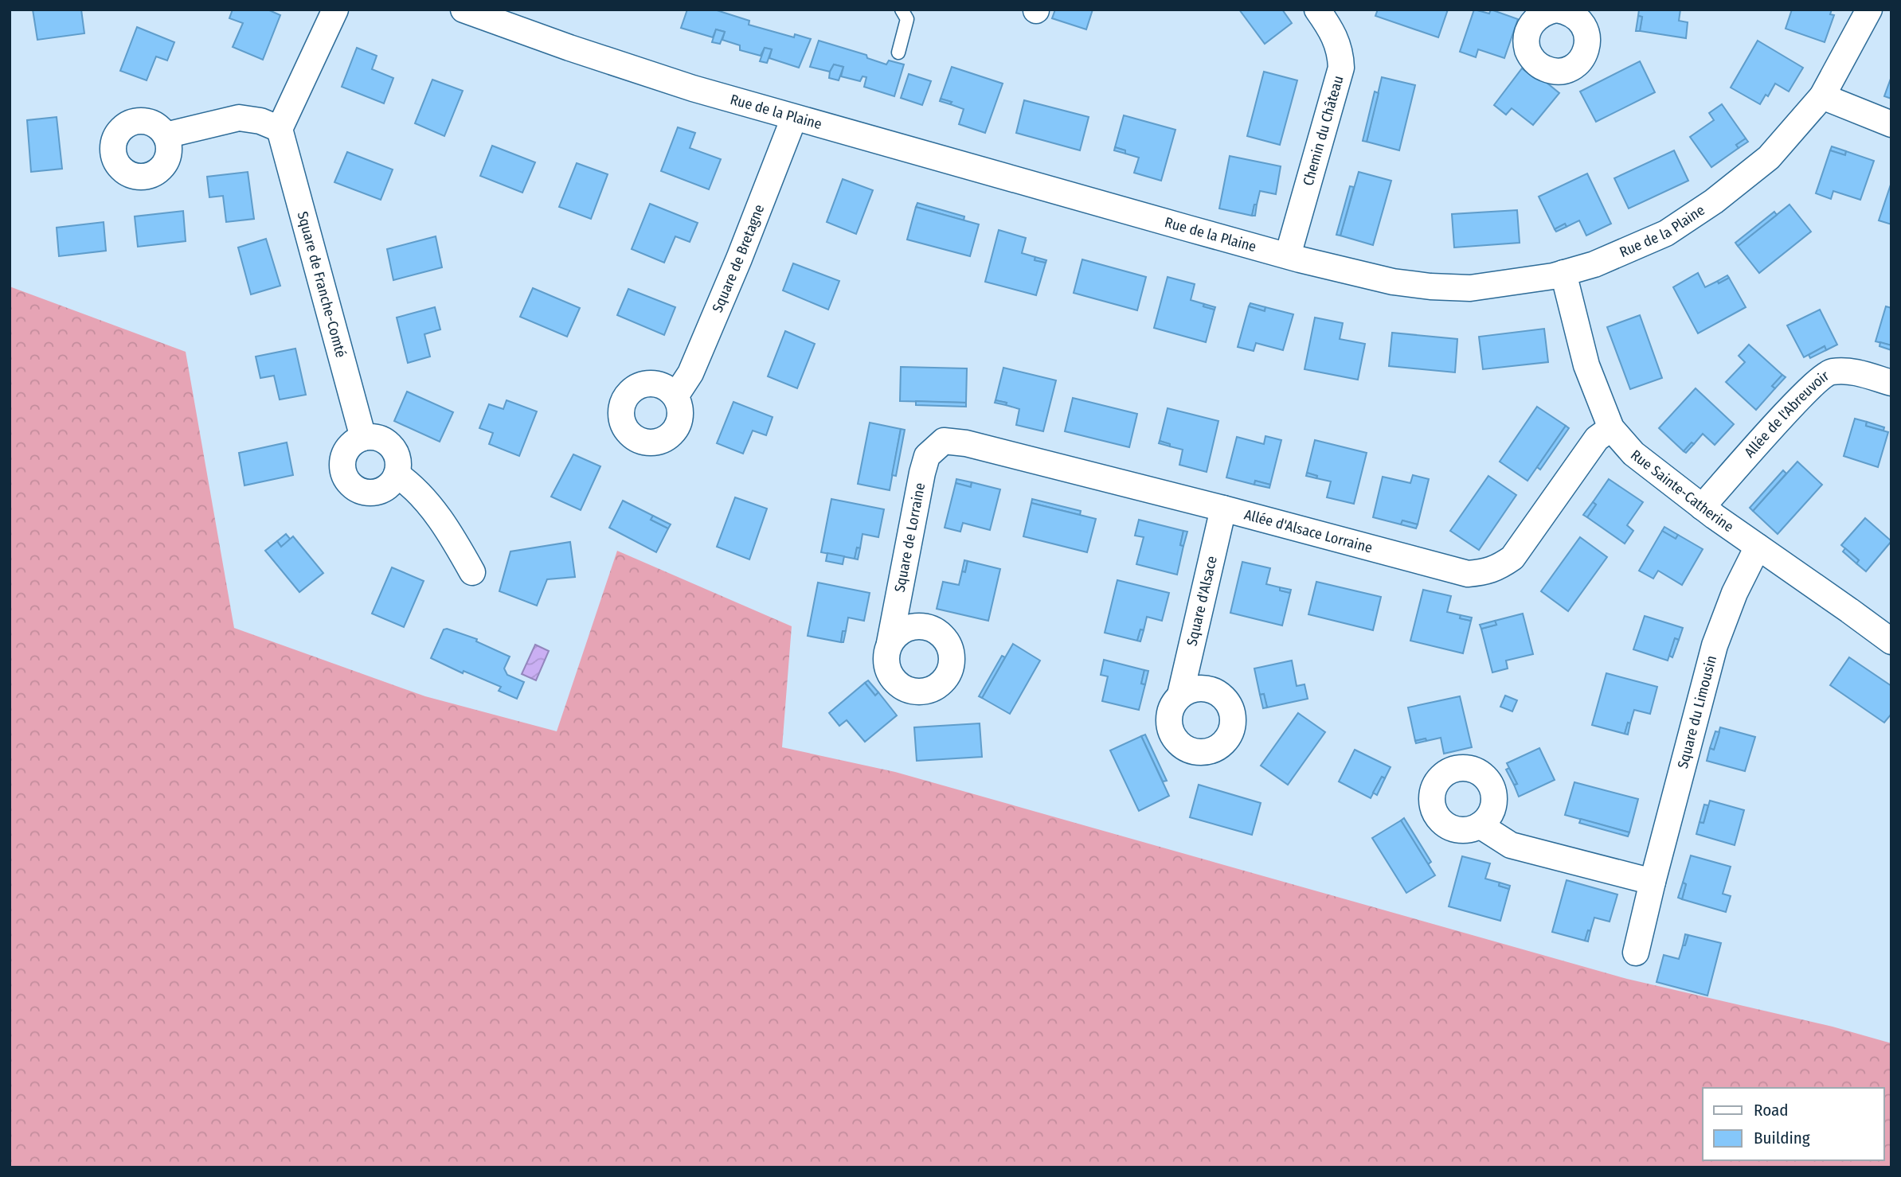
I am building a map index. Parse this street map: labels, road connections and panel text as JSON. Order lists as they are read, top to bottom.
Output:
{
  "streets": {
    "street": [
      "Rue de la Plaine",
      "Chemin du Château",
      "Square de Bretagne",
      "Square de Franche-Comté",
      "Allée de l'Abreuvoir",
      "Rue Sainte-Catherine",
      "Allée d'Alsace Lorraine",
      "Square de Lorraine",
      "Square d'Alsace",
      "Square du Limousin"
    ]
  },
  "crossings": [
    ["Rue de la Plaine", "Chemin du Château"],
    ["Rue de la Plaine", "Square de Bretagne"],
    ["Rue de la Plaine", "Rue Sainte-Catherine"],
    ["Allée de l'Abreuvoir", "Rue Sainte-Catherine"],
    ["Rue Sainte-Catherine", "Allée d'Alsace Lorraine"],
    ["Rue Sainte-Catherine", "Square du Limousin"],
    ["Allée d'Alsace Lorraine", "Square de Lorraine"],
    ["Allée d'Alsace Lorraine", "Square d'Alsace"]
  ],
  "legend": ["Road", "Building"]
}
